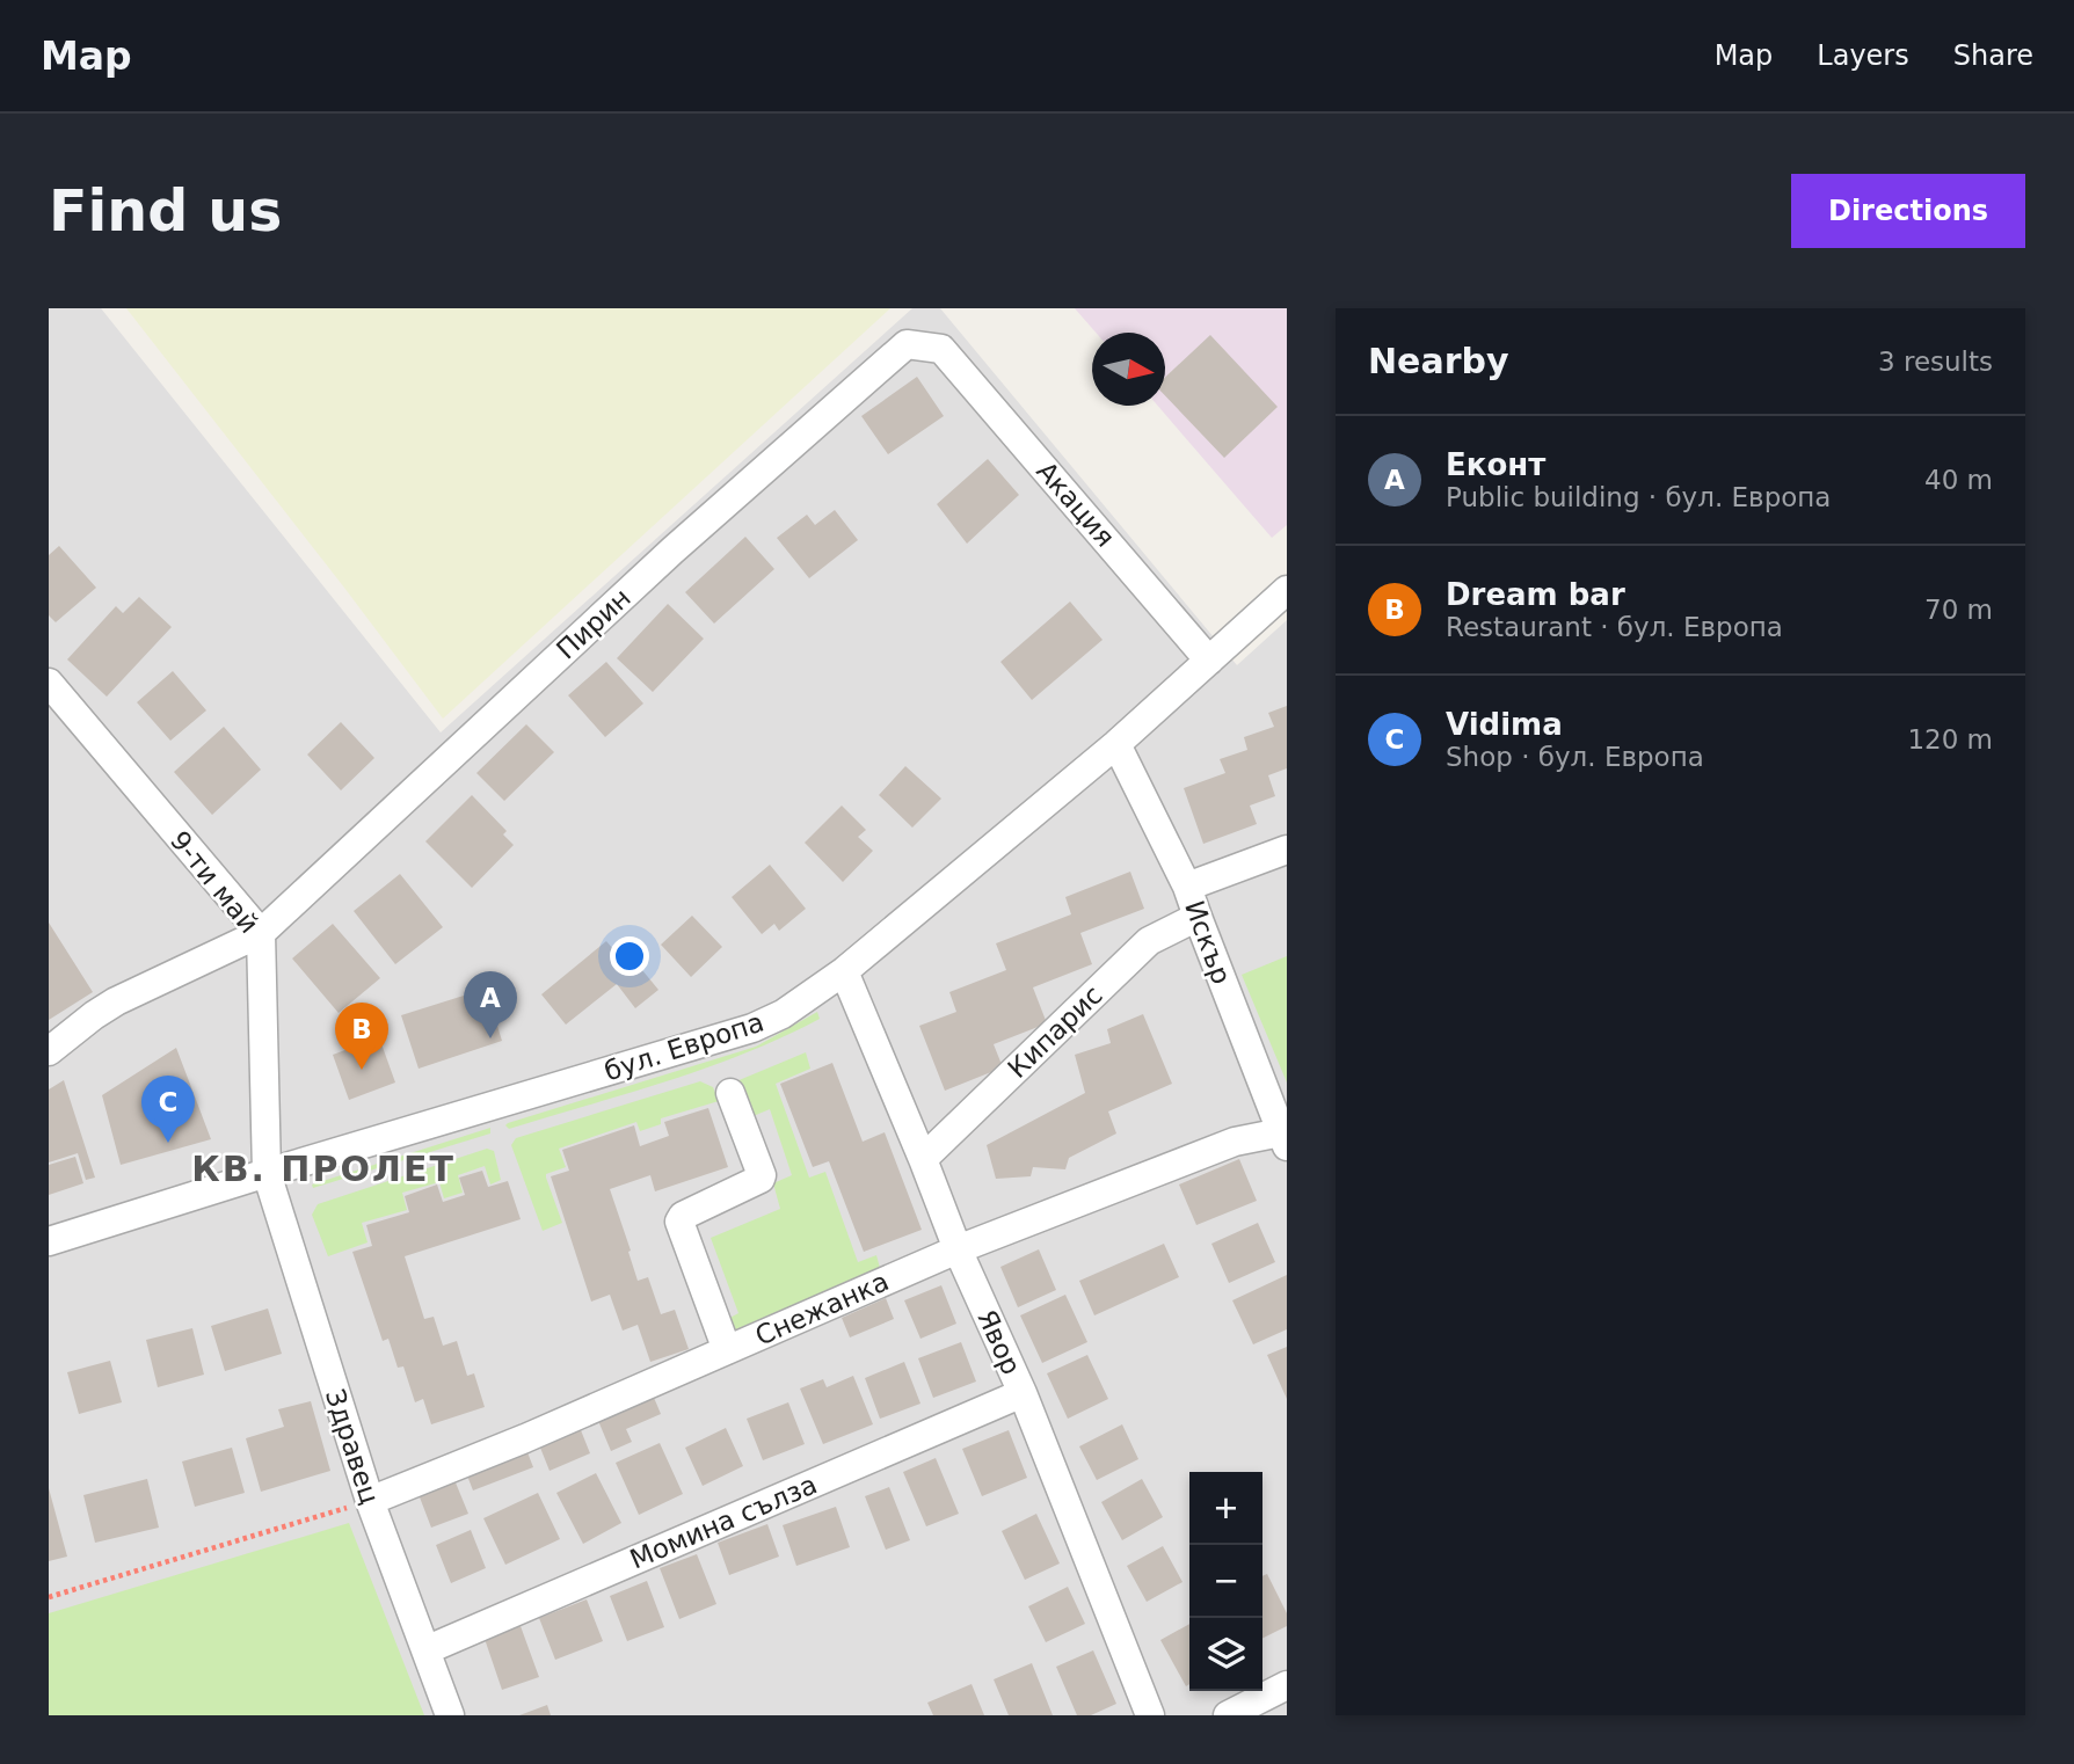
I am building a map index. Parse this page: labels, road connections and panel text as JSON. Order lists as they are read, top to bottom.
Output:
{
  "streets": {
    "street": [
      "Акация",
      "Пирин",
      "9-ти май",
      "Искър",
      "Кипарис",
      "бул. Европа",
      "Снежанка",
      "Явор",
      "Здравец",
      "Момина сълза"
    ]
  },
  "crossings": [
    ["Акация", "Пирин"],
    ["Акация", "бул. Европа"],
    ["Пирин", "9-ти май"],
    ["9-ти май", "бул. Европа"],
    ["9-ти май", "Здравец"],
    ["Искър", "Кипарис"],
    ["Искър", "бул. Европа"],
    ["Искър", "Снежанка"],
    ["Кипарис", "Явор"],
    ["бул. Европа", "Явор"],
    ["бул. Европа", "Здравец"],
    ["Снежанка", "Явор"],
    ["Снежанка", "Здравец"],
    ["Явор", "Момина сълза"],
    ["Здравец", "Момина сълза"]
  ],
  "districts": ["КВ. ПРОЛЕТ"],
  "north": "right",
  "page": {
    "header": "Map",
    "nav": ["Map", "Layers", "Share"],
    "buttons": "Directions",
    "title": "Find us",
    "heading": ["Nearby", "3 results"],
    "list": [
      {
        "mark": "A",
        "name": "Еконт",
        "note": "Public building · бул. Европа",
        "value": "40 m"
      },
      {
        "mark": "B",
        "name": "Dream bar",
        "note": "Restaurant · бул. Европа",
        "value": "70 m"
      },
      {
        "mark": "C",
        "name": "Vidima",
        "note": "Shop · бул. Европа",
        "value": "120 m"
      }
    ],
    "pins": ["A", "B", "C"],
    "map_buttons": ["+", "−"]
  }
}
